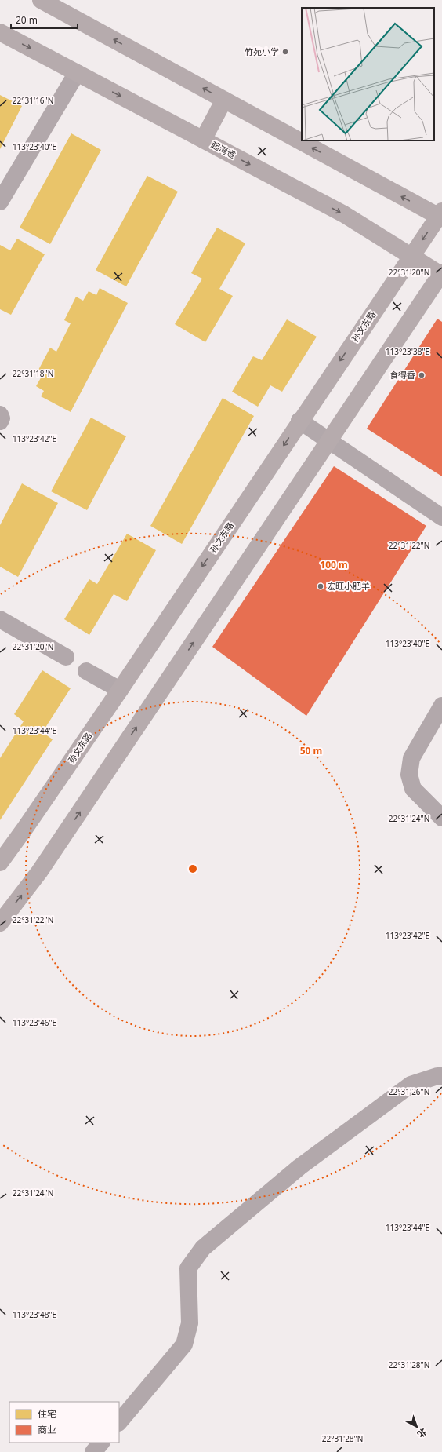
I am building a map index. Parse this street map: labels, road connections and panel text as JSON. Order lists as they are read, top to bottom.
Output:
{
  "streets": {
    "main road": ["起湾道", "孙文东路"]
  },
  "crossings": [
    ["起湾道", "孙文东路"]
  ],
  "places": ["竹苑小学", "食得香", "宏旺小肥羊"],
  "legend": ["住宅", "商业"],
  "scale_bar": "20 m",
  "north": "bottom right",
  "coordinates": [
    "22°31'16\"N",
    "113°23'40\"E",
    "22°31'20\"N",
    "113°23'38\"E",
    "22°31'18\"N",
    "113°23'42\"E",
    "22°31'22\"N",
    "113°23'44\"E",
    "22°31'24\"N",
    "113°23'46\"E",
    "22°31'26\"N",
    "113°23'48\"E",
    "22°31'28\"N"
  ],
  "rings": ["100 m", "50 m"]
}
